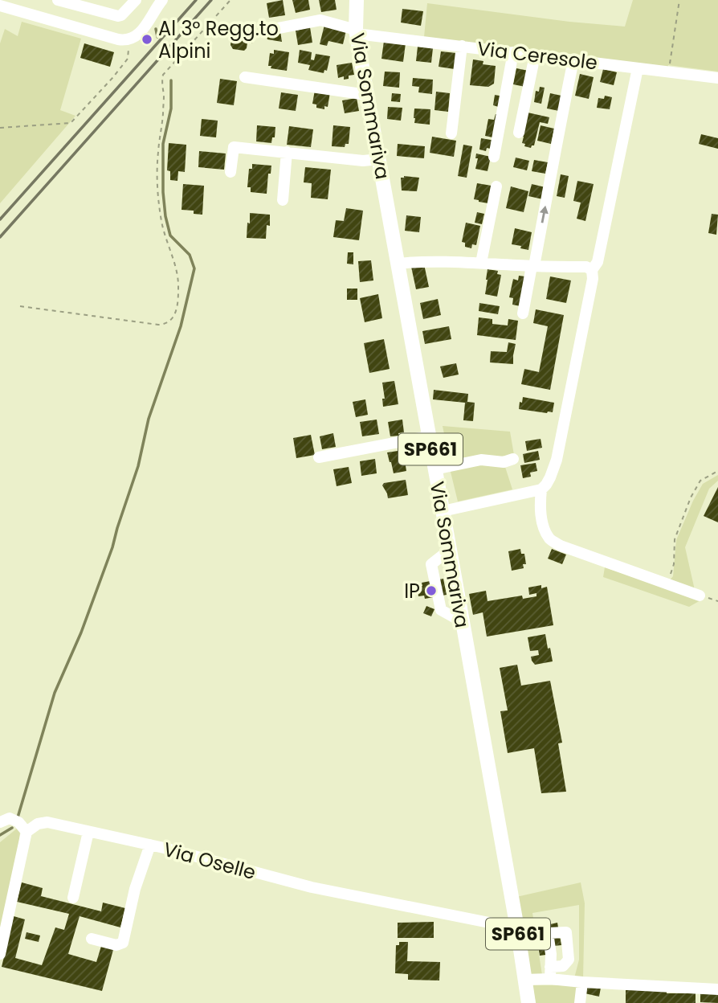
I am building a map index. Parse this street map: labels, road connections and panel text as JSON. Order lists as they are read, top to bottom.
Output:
{
  "streets": {
    "main road": ["Via Sommariva", "SP661"],
    "street": ["Via Ceresole", "Via Oselle"]
  },
  "crossings": [
    ["Via Ceresole", "Via Sommariva"],
    ["Via Sommariva", "Via Oselle"]
  ],
  "places": ["Al 3° Regg.to Alpini", "IP"]
}
